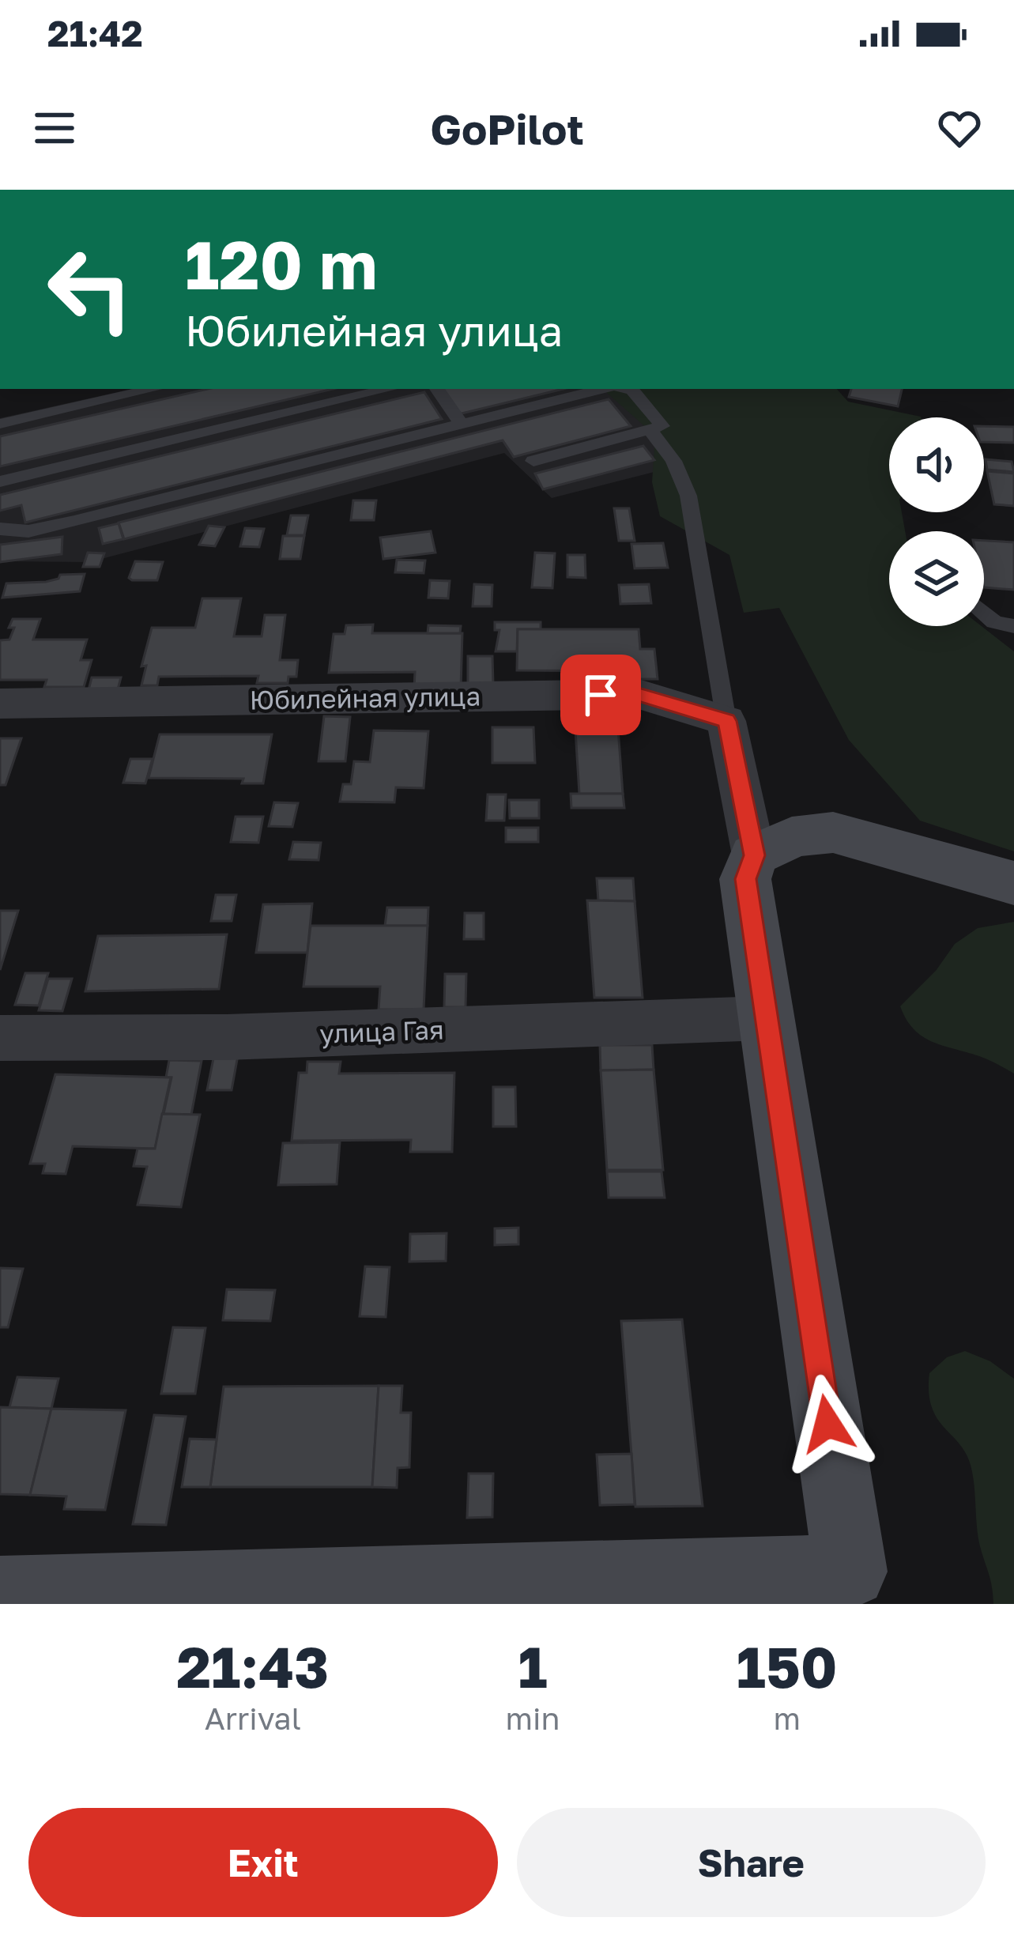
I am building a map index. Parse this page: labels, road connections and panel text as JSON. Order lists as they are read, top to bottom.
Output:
{
  "streets": {
    "street": ["Юбилейная улица", "улица Гая"]
  },
  "page": {
    "status": "21:42",
    "header": "GoPilot",
    "turn": ["120 m", "Юбилейная улица"],
    "eta": [
      "21:43",
      "Arrival",
      "1",
      "min",
      "150",
      "m"
    ],
    "buttons": ["Exit", "Share"]
  }
}
